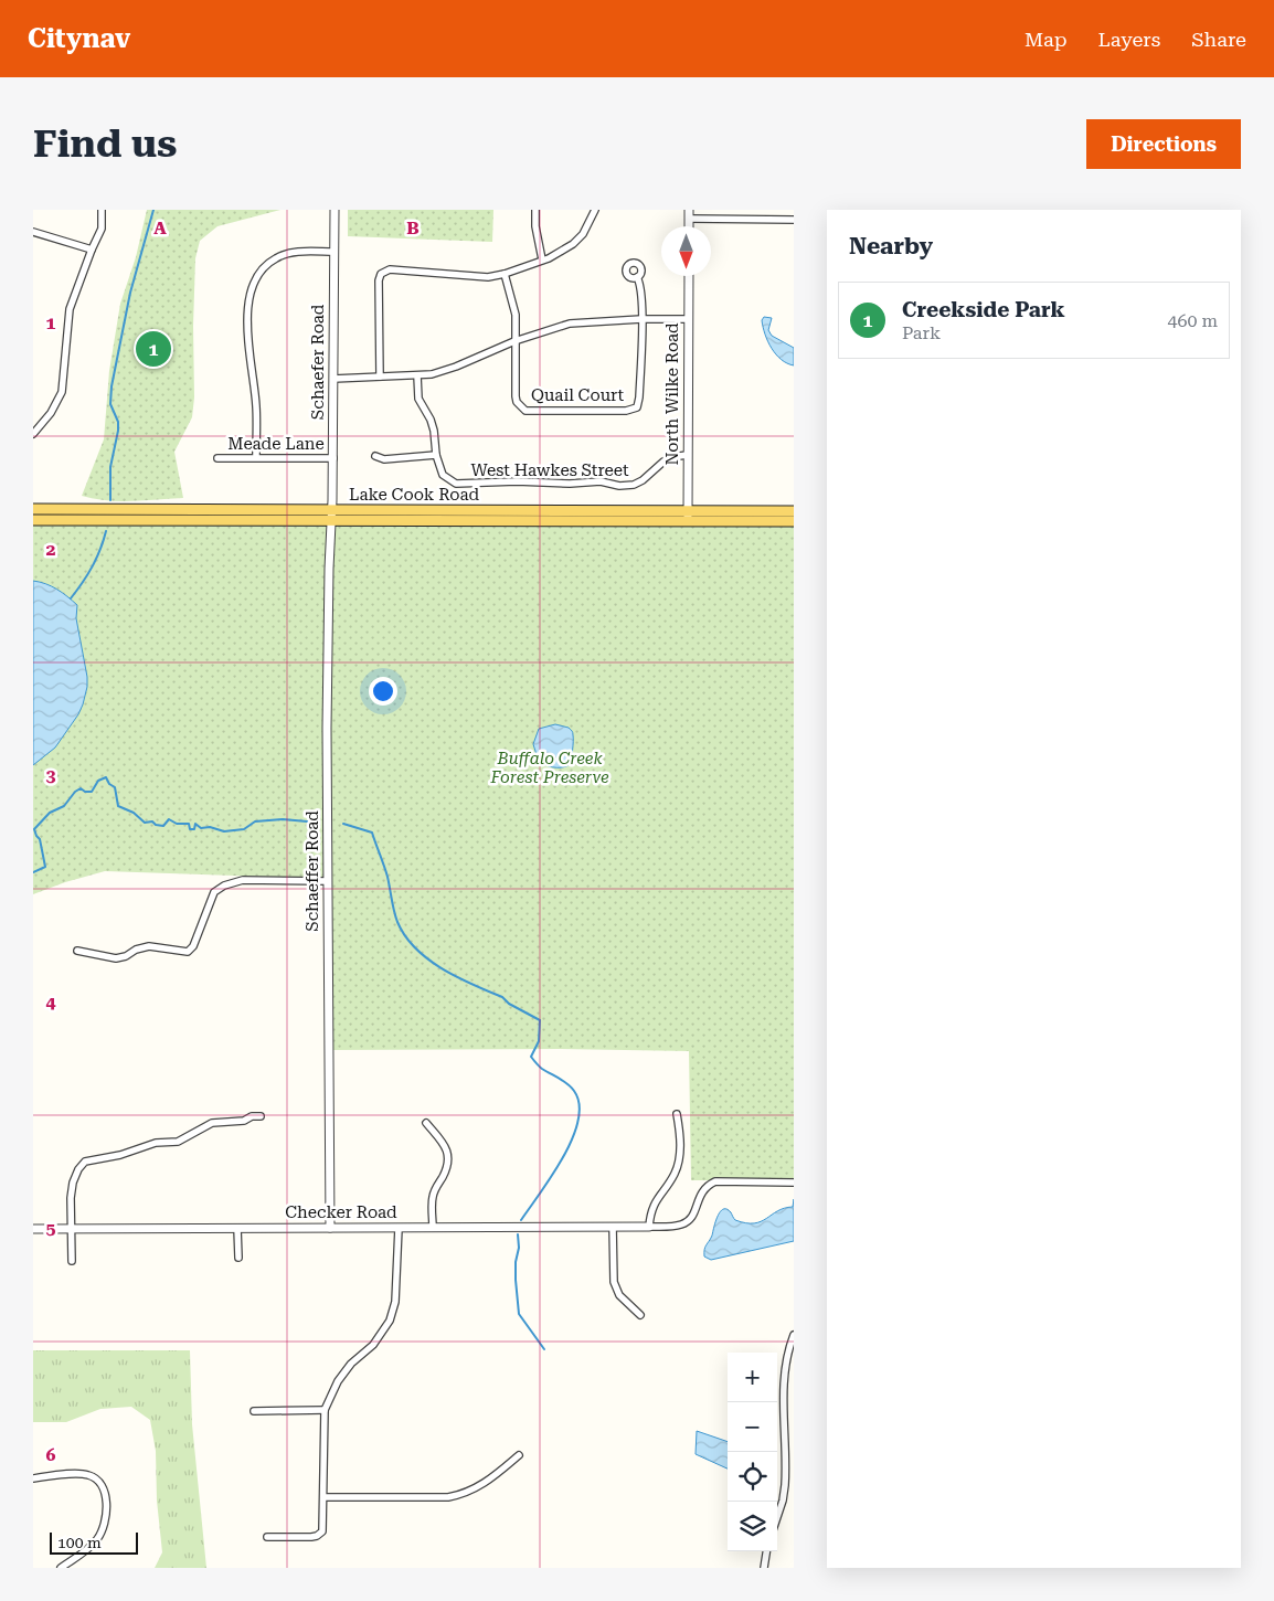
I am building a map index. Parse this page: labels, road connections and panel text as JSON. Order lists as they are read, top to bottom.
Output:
{
  "streets": {
    "main road": ["Lake Cook Road"],
    "street": [
      "Schaefer Road",
      "North Wilke Road",
      "Quail Court",
      "Meade Lane",
      "West Hawkes Street",
      "Schaeffer Road",
      "Checker Road"
    ]
  },
  "crossings": [
    ["Schaefer Road", "Meade Lane"],
    ["Schaefer Road", "Lake Cook Road"],
    ["Schaefer Road", "Schaeffer Road"],
    ["North Wilke Road", "West Hawkes Street"],
    ["North Wilke Road", "Lake Cook Road"],
    ["Lake Cook Road", "Schaeffer Road"],
    ["Schaeffer Road", "Checker Road"]
  ],
  "parks": ["Buffalo Creek Forest Preserve"],
  "scale_bar": "100 m",
  "north": "bottom",
  "page": {
    "header": "Citynav",
    "nav": ["Map", "Layers", "Share"],
    "buttons": "Directions",
    "title": "Find us",
    "heading": "Nearby",
    "list": [
      {
        "mark": "1",
        "name": "Creekside Park",
        "note": "Park",
        "value": "460 m"
      }
    ],
    "pins": "1",
    "map_buttons": ["+", "−"],
    "scale": "100 m"
  },
  "grid": {
    "columns": ["A", "B"],
    "rows": [
      "1",
      "2",
      "3",
      "4",
      "5",
      "6"
    ]
  }
}
